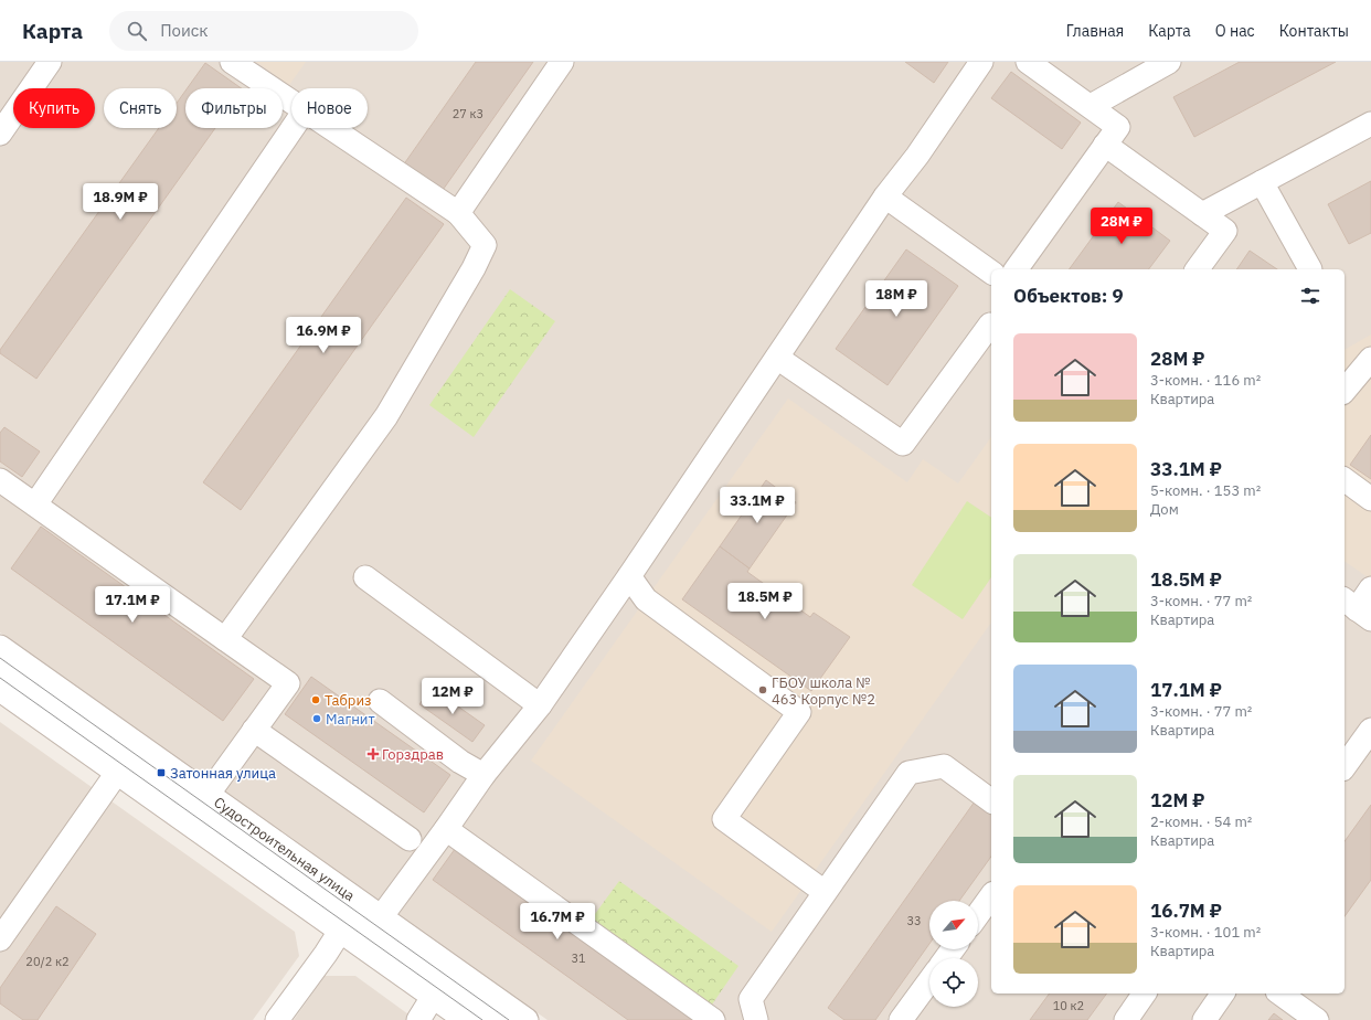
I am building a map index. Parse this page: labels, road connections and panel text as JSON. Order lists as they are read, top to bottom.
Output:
{
  "streets": {
    "street": ["Судостроительная улица"]
  },
  "places": {
    "other": ["ГБОУ школа № 463 Корпус №2", "Табриз", "Магнит"],
    "health": ["Горздрав"],
    "transit": ["Затонная улица"]
  },
  "house_numbers": [
    "27 к3",
    "33",
    "31",
    "20/2 к2",
    "10 к2"
  ],
  "north": "top right",
  "page": {
    "header": "Карта",
    "search": "Поиск",
    "nav": [
      "Главная",
      "Карта",
      "О нас",
      "Контакты"
    ],
    "chip": [
      "Купить",
      "Снять",
      "Фильтры",
      "Новое"
    ],
    "price": [
      "18.9M ₽",
      "28M ₽",
      "18M ₽",
      "16.9M ₽",
      "33.1M ₽",
      "18.5M ₽",
      "17.1M ₽",
      "12M ₽",
      "16.7M ₽"
    ],
    "heading": "Объектов: 9",
    "list": [
      {
        "name": "28M ₽",
        "note": "3-комн. · 116 m² · Квартира"
      },
      {
        "name": "33.1M ₽",
        "note": "5-комн. · 153 m² · Дом"
      },
      {
        "name": "18.5M ₽",
        "note": "3-комн. · 77 m² · Квартира"
      },
      {
        "name": "17.1M ₽",
        "note": "3-комн. · 77 m² · Квартира"
      },
      {
        "name": "12M ₽",
        "note": "2-комн. · 54 m² · Квартира"
      },
      {
        "name": "16.7M ₽",
        "note": "3-комн. · 101 m² · Квартира"
      }
    ]
  }
}
